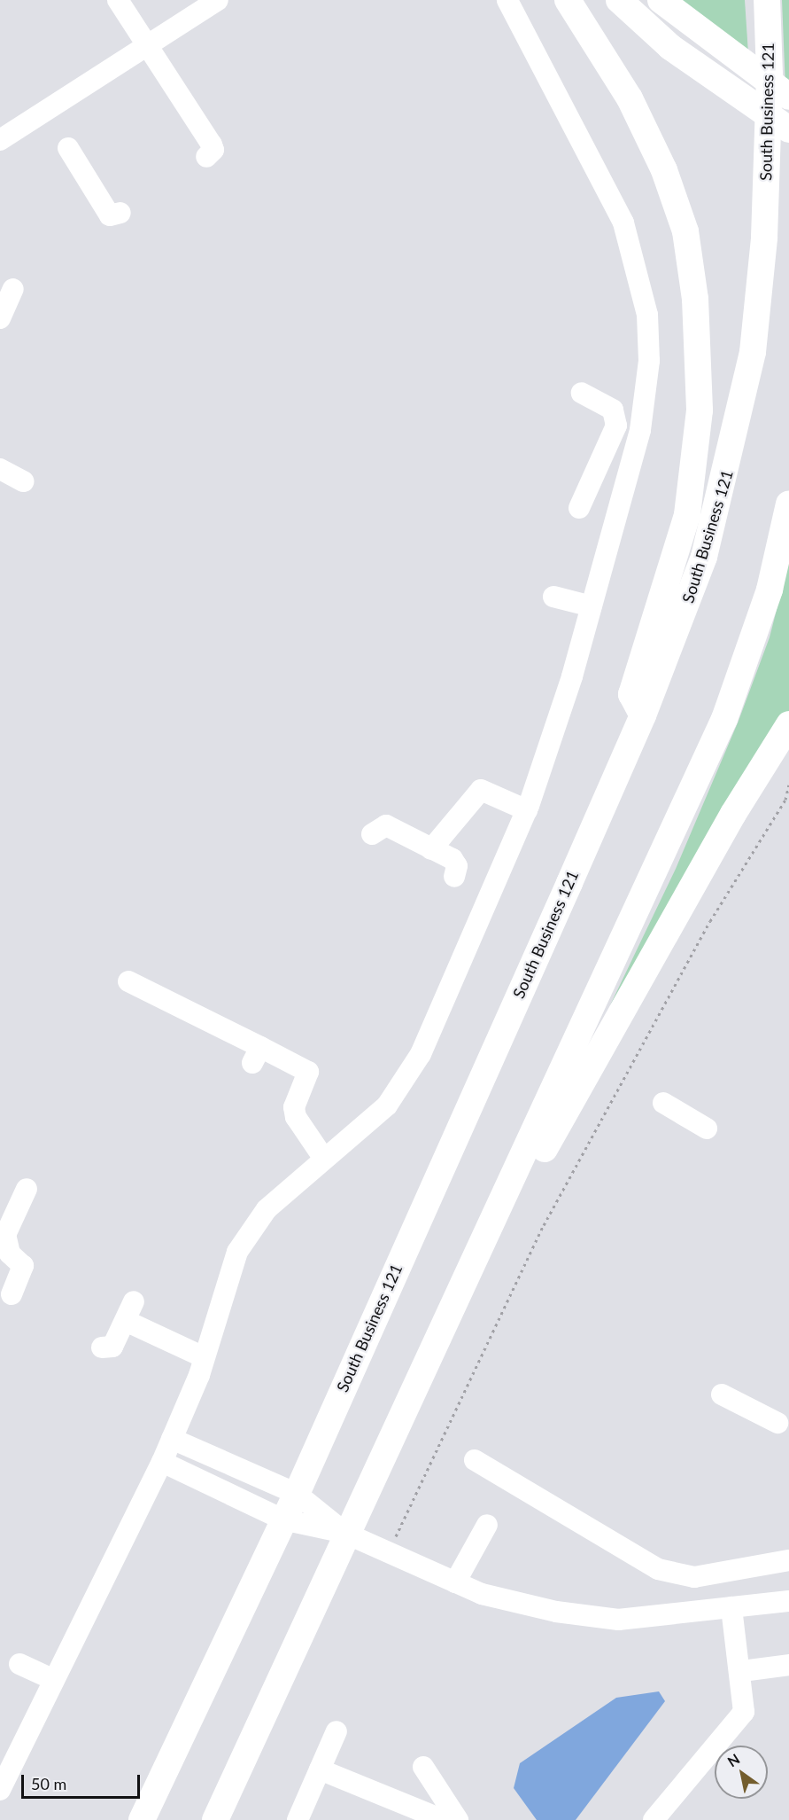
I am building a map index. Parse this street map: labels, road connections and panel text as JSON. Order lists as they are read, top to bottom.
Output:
{
  "streets": {
    "main road": ["South Business 121"]
  },
  "scale_bar": "50 m",
  "north": "top left"
}
